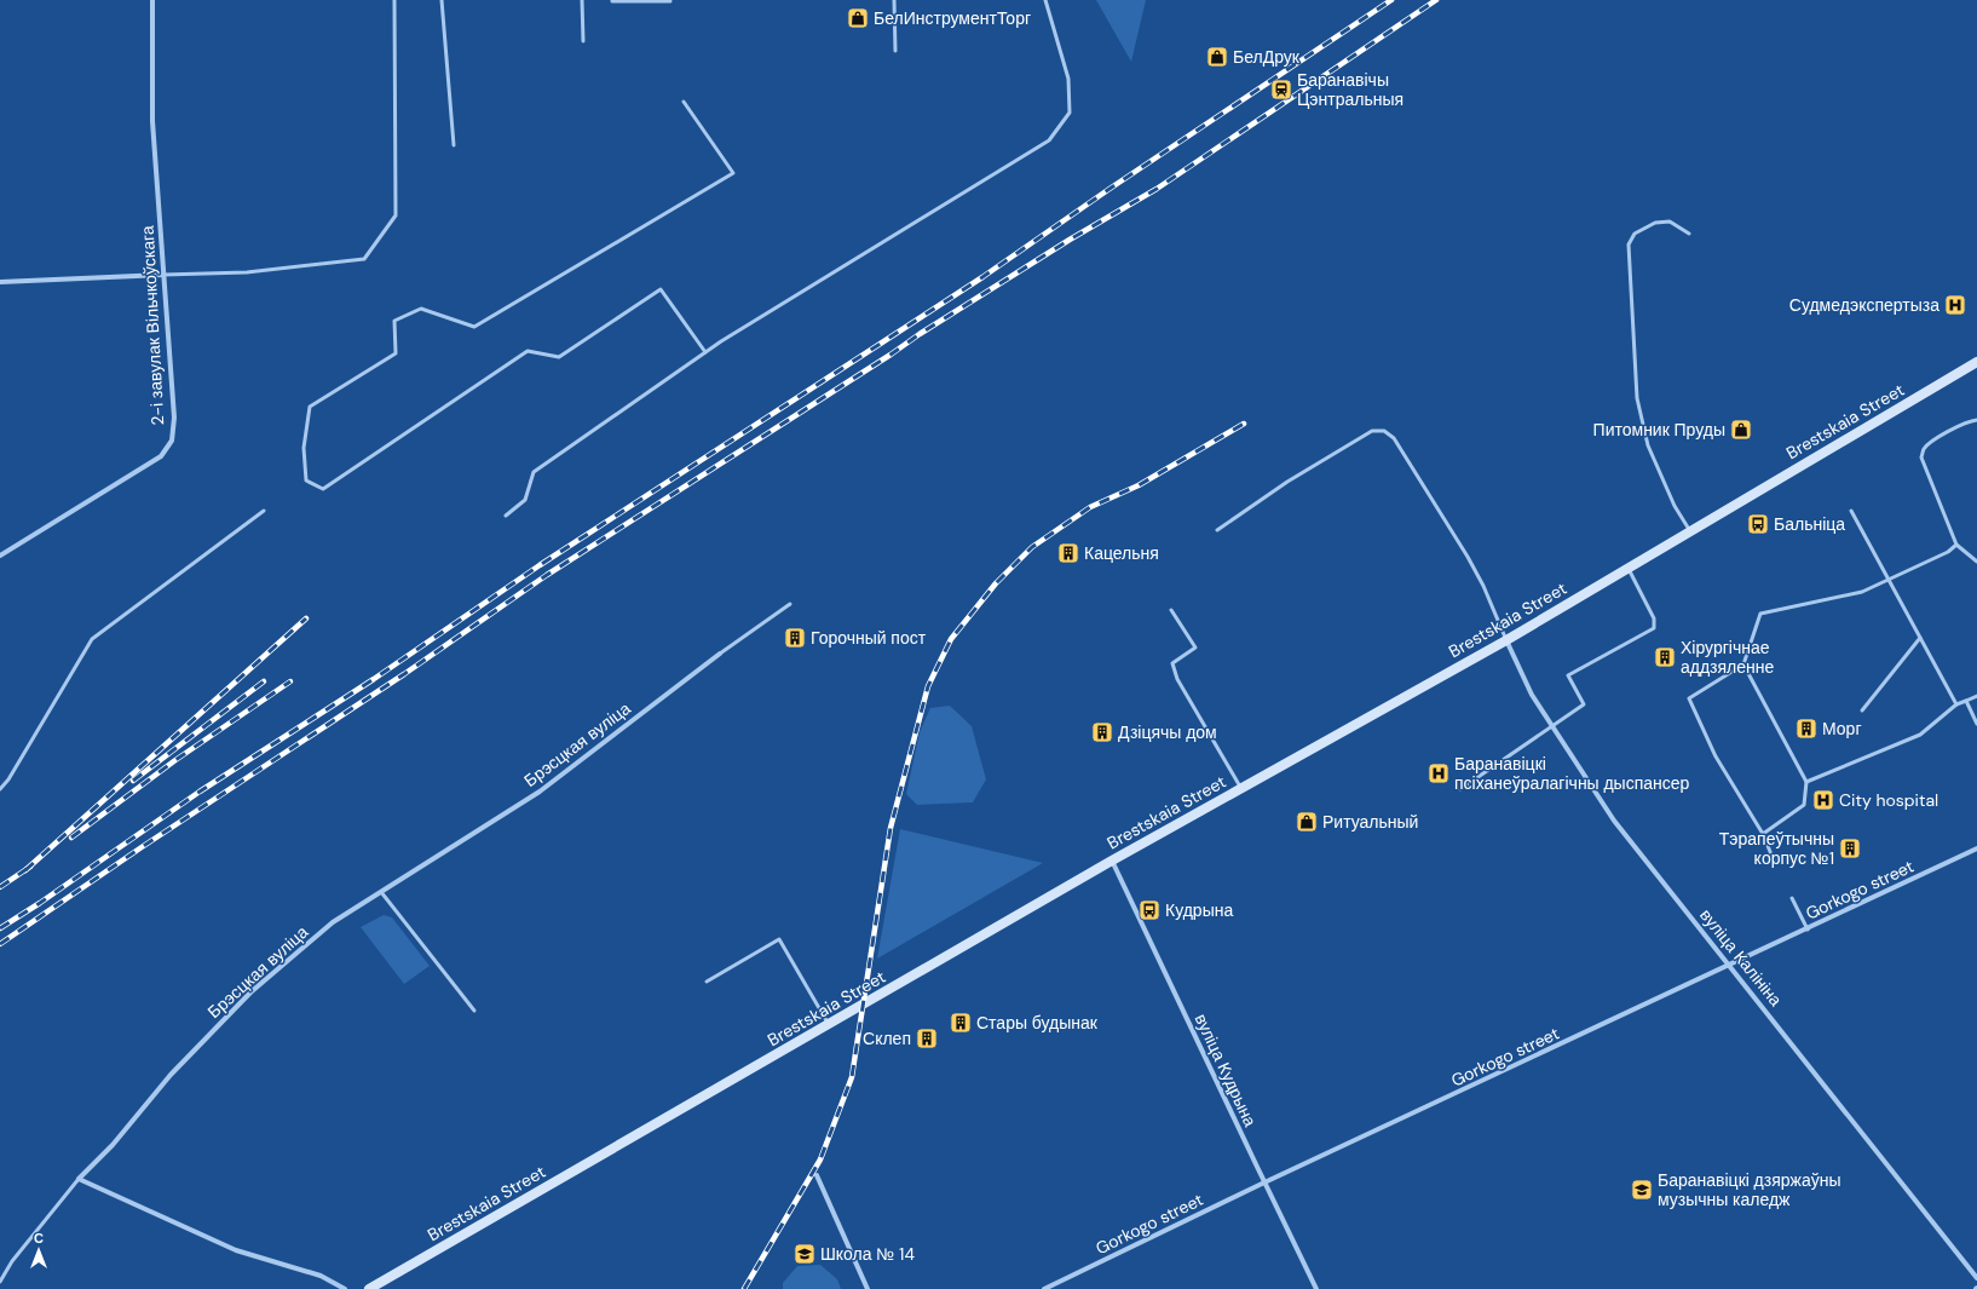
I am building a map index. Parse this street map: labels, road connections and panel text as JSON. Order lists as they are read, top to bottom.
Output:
{
  "streets": {
    "main road": ["Brestskaia Street"],
    "street": [
      "2-і завулак Вільчкоўскага",
      "Брэсцкая вуліца",
      "Gorkogo street",
      "вуліца Калініна",
      "вуліца Кудрына"
    ]
  },
  "crossings": [
    ["Brestskaia Street", "вуліца Калініна"],
    ["Brestskaia Street", "вуліца Кудрына"],
    ["Gorkogo street", "вуліца Калініна"],
    ["Gorkogo street", "вуліца Кудрына"]
  ],
  "places": {
    "shop": [
      "БелИнструментТорг",
      "БелДрук",
      "Питомник Пруды",
      "Ритуальный"
    ],
    "station": ["Баранавічы Цэнтральныя"],
    "hospital": ["Судмедэкспертыза", "Баранавіцкі псіханеўралагічны дыспансер", "City hospital"],
    "bus stop": ["Бальніца", "Кудрына"],
    "building": [
      "Кацельня",
      "Горочный пост",
      "Хірургічнае аддзяленне",
      "Морг",
      "Дзіцячы дом",
      "Тэрапеўтычны корпус №1",
      "Стары будынак",
      "Склеп"
    ],
    "school or university": ["Баранавіцкі дзяржаўны музычны каледж", "Школа № 14"]
  },
  "north": "top"
}
